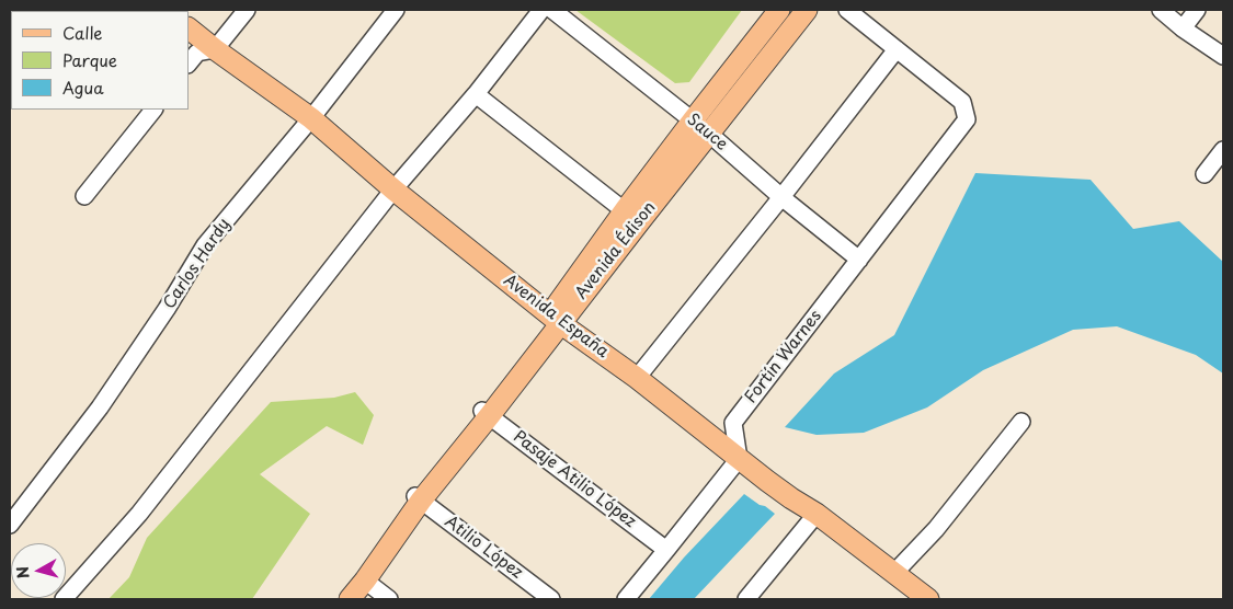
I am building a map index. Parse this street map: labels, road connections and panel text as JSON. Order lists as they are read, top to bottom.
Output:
{
  "streets": {
    "main road": ["Avenida Édison", "Avenida España"],
    "street": [
      "Sauce",
      "Carlos Hardy",
      "Fortín Warnes",
      "Pasaje Atilio López",
      "Atilio López"
    ]
  },
  "crossings": [
    ["Sauce", "Avenida Édison"],
    ["Sauce", "Fortín Warnes"],
    ["Avenida Édison", "Avenida España"],
    ["Avenida Édison", "Pasaje Atilio López"],
    ["Avenida Édison", "Atilio López"],
    ["Carlos Hardy", "Avenida España"],
    ["Avenida España", "Fortín Warnes"]
  ],
  "legend": ["Calle", "Parque", "Agua"],
  "north": "left"
}
